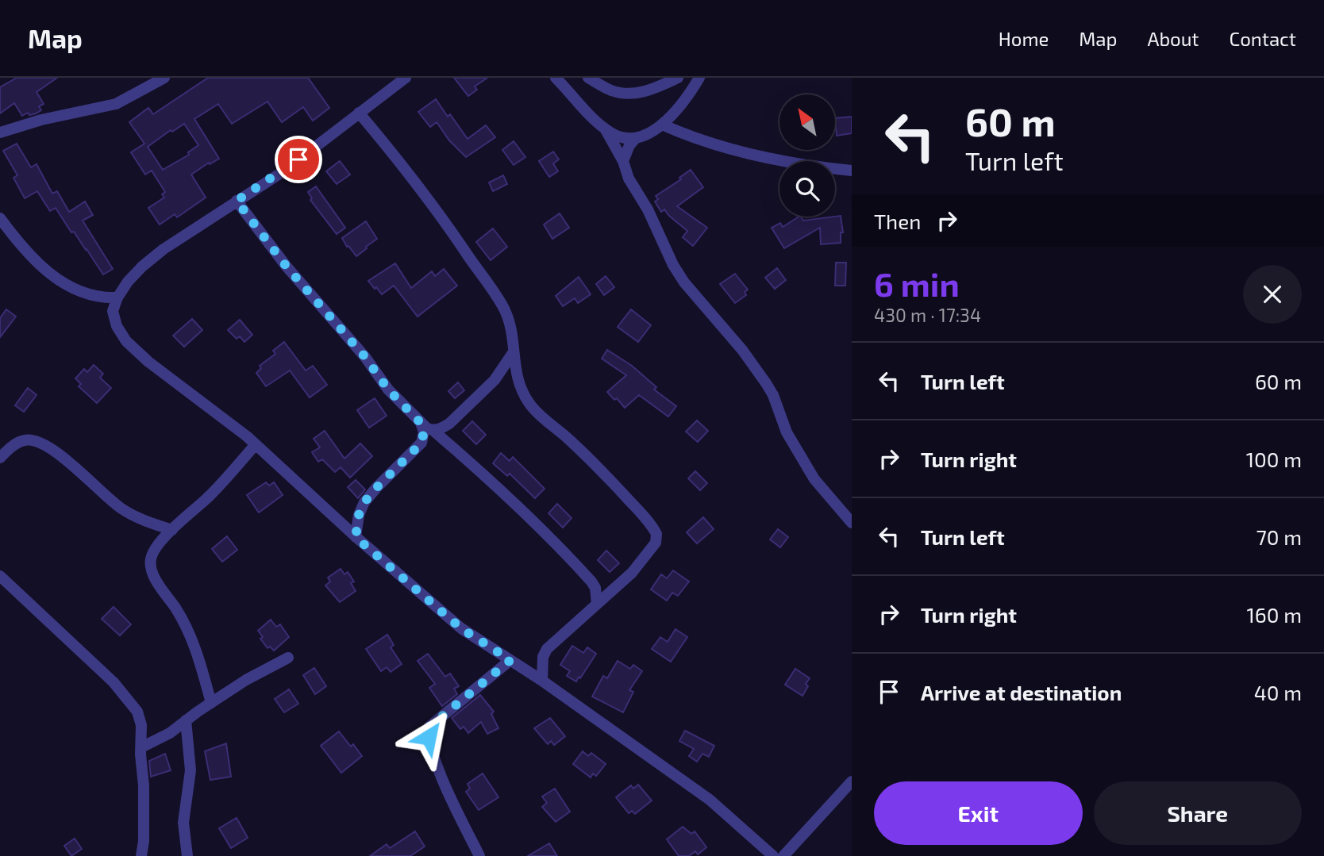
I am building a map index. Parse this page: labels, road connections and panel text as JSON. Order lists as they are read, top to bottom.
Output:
{
  "north": "top left",
  "page": {
    "header": "Map",
    "nav": [
      "Home",
      "Map",
      "About",
      "Contact"
    ],
    "turn": ["60 m", "Turn left"],
    "then": "Then",
    "heading": ["6 min", "430 m · 17:34"],
    "list": [
      {
        "name": "Turn left",
        "value": "60 m"
      },
      {
        "name": "Turn right",
        "value": "100 m"
      },
      {
        "name": "Turn left",
        "value": "70 m"
      },
      {
        "name": "Turn right",
        "value": "160 m"
      },
      {
        "name": "Arrive at destination",
        "value": "40 m"
      }
    ],
    "buttons": ["Exit", "Share"]
  }
}
